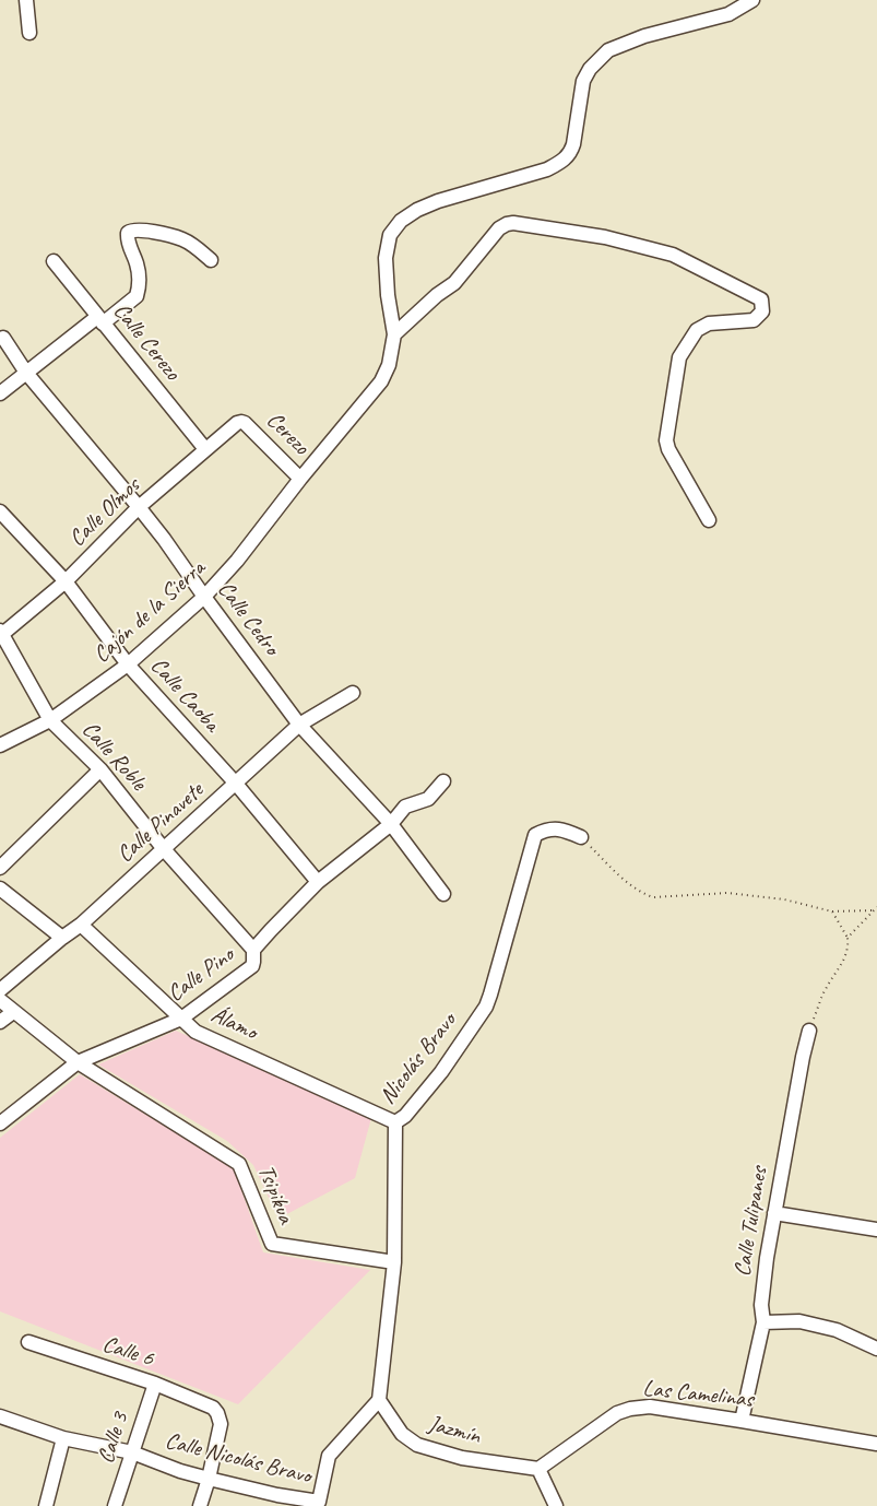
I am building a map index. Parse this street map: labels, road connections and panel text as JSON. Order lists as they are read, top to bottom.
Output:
{
  "streets": {
    "street": [
      "Calle Cerezo",
      "Cerezo",
      "Calle Olmos",
      "Cajón de la Sierra",
      "Calle Cedro",
      "Calle Caoba",
      "Calle Roble",
      "Calle Pinavete",
      "Calle Pino",
      "Álamo",
      "Nicolás Bravo",
      "Tsipikua",
      "Calle Tulipanes",
      "Calle 6",
      "Las Camelinas",
      "Jazmín",
      "Calle 3",
      "Calle Nicolás Bravo"
    ]
  },
  "crossings": [
    ["Calle Cerezo", "Calle Olmos"],
    ["Cerezo", "Calle Olmos"],
    ["Cerezo", "Cajón de la Sierra"],
    ["Calle Olmos", "Calle Cedro"],
    ["Calle Olmos", "Calle Caoba"],
    ["Calle Olmos", "Calle Roble"],
    ["Cajón de la Sierra", "Calle Cedro"],
    ["Cajón de la Sierra", "Calle Caoba"],
    ["Cajón de la Sierra", "Calle Roble"],
    ["Calle Cedro", "Calle Pinavete"],
    ["Calle Cedro", "Calle Pino"],
    ["Calle Caoba", "Calle Pinavete"],
    ["Calle Caoba", "Calle Pino"],
    ["Calle Roble", "Calle Pinavete"],
    ["Calle Roble", "Calle Pino"],
    ["Calle Pinavete", "Álamo"],
    ["Calle Pino", "Álamo"],
    ["Calle Pino", "Tsipikua"],
    ["Álamo", "Nicolás Bravo"],
    ["Nicolás Bravo", "Tsipikua"],
    ["Nicolás Bravo", "Jazmín"],
    ["Nicolás Bravo", "Calle Nicolás Bravo"],
    ["Calle Tulipanes", "Las Camelinas"],
    ["Calle 6", "Calle 3"],
    ["Calle 6", "Calle Nicolás Bravo"],
    ["Las Camelinas", "Jazmín"],
    ["Jazmín", "Calle Nicolás Bravo"],
    ["Calle 3", "Calle Nicolás Bravo"]
  ]
}
